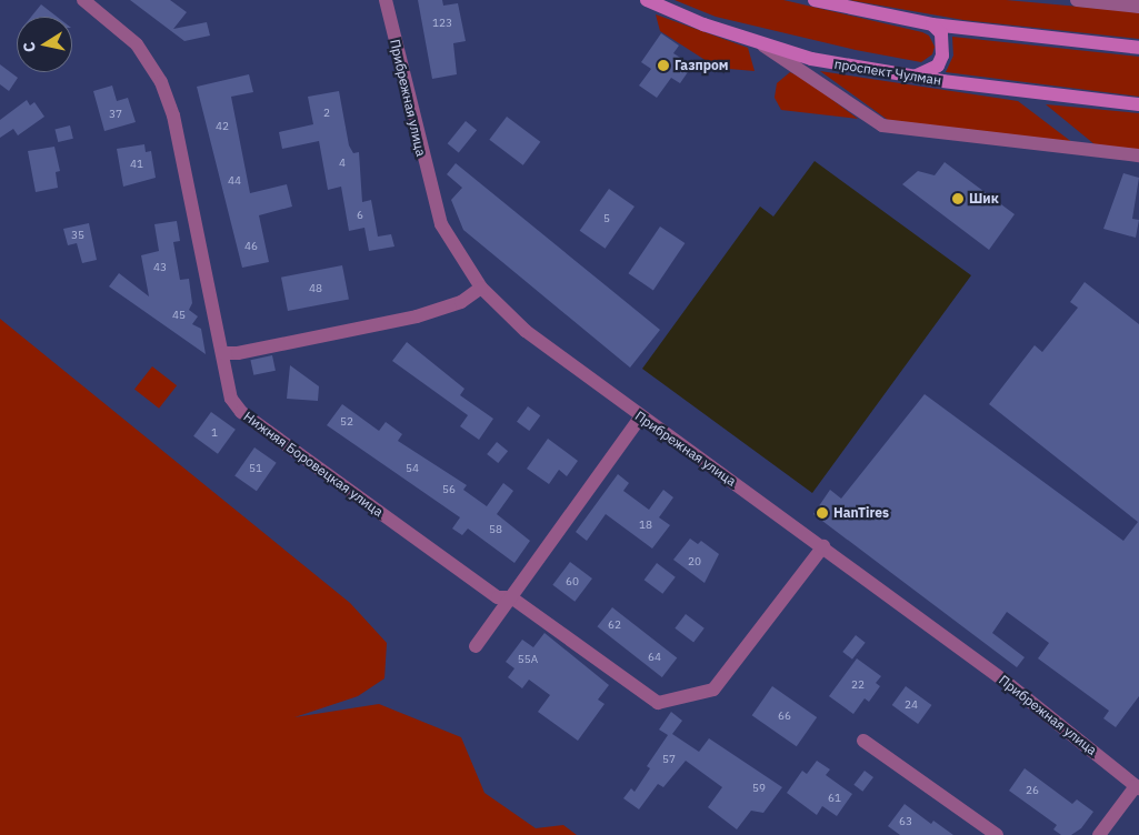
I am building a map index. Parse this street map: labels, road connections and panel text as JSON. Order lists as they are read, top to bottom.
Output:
{
  "streets": {
    "main road": ["проспект Чулман"],
    "street": ["Прибрежная улица", "Нижняя Боровецкая улица"]
  },
  "crossings": [
    ["Прибрежная улица", "Нижняя Боровецкая улица"]
  ],
  "places": ["Газпром", "Шик", "HanTires"],
  "house_numbers": [
    "123",
    "2",
    "37",
    "42",
    "4",
    "41",
    "44",
    "6",
    "5",
    "35",
    "46",
    "43",
    "48",
    "45",
    "52",
    "1",
    "51",
    "54",
    "56",
    "18",
    "58",
    "20",
    "60",
    "62",
    "64",
    "55А",
    "22",
    "24",
    "66",
    "57",
    "59",
    "26",
    "61",
    "63"
  ],
  "north": "left"
}
